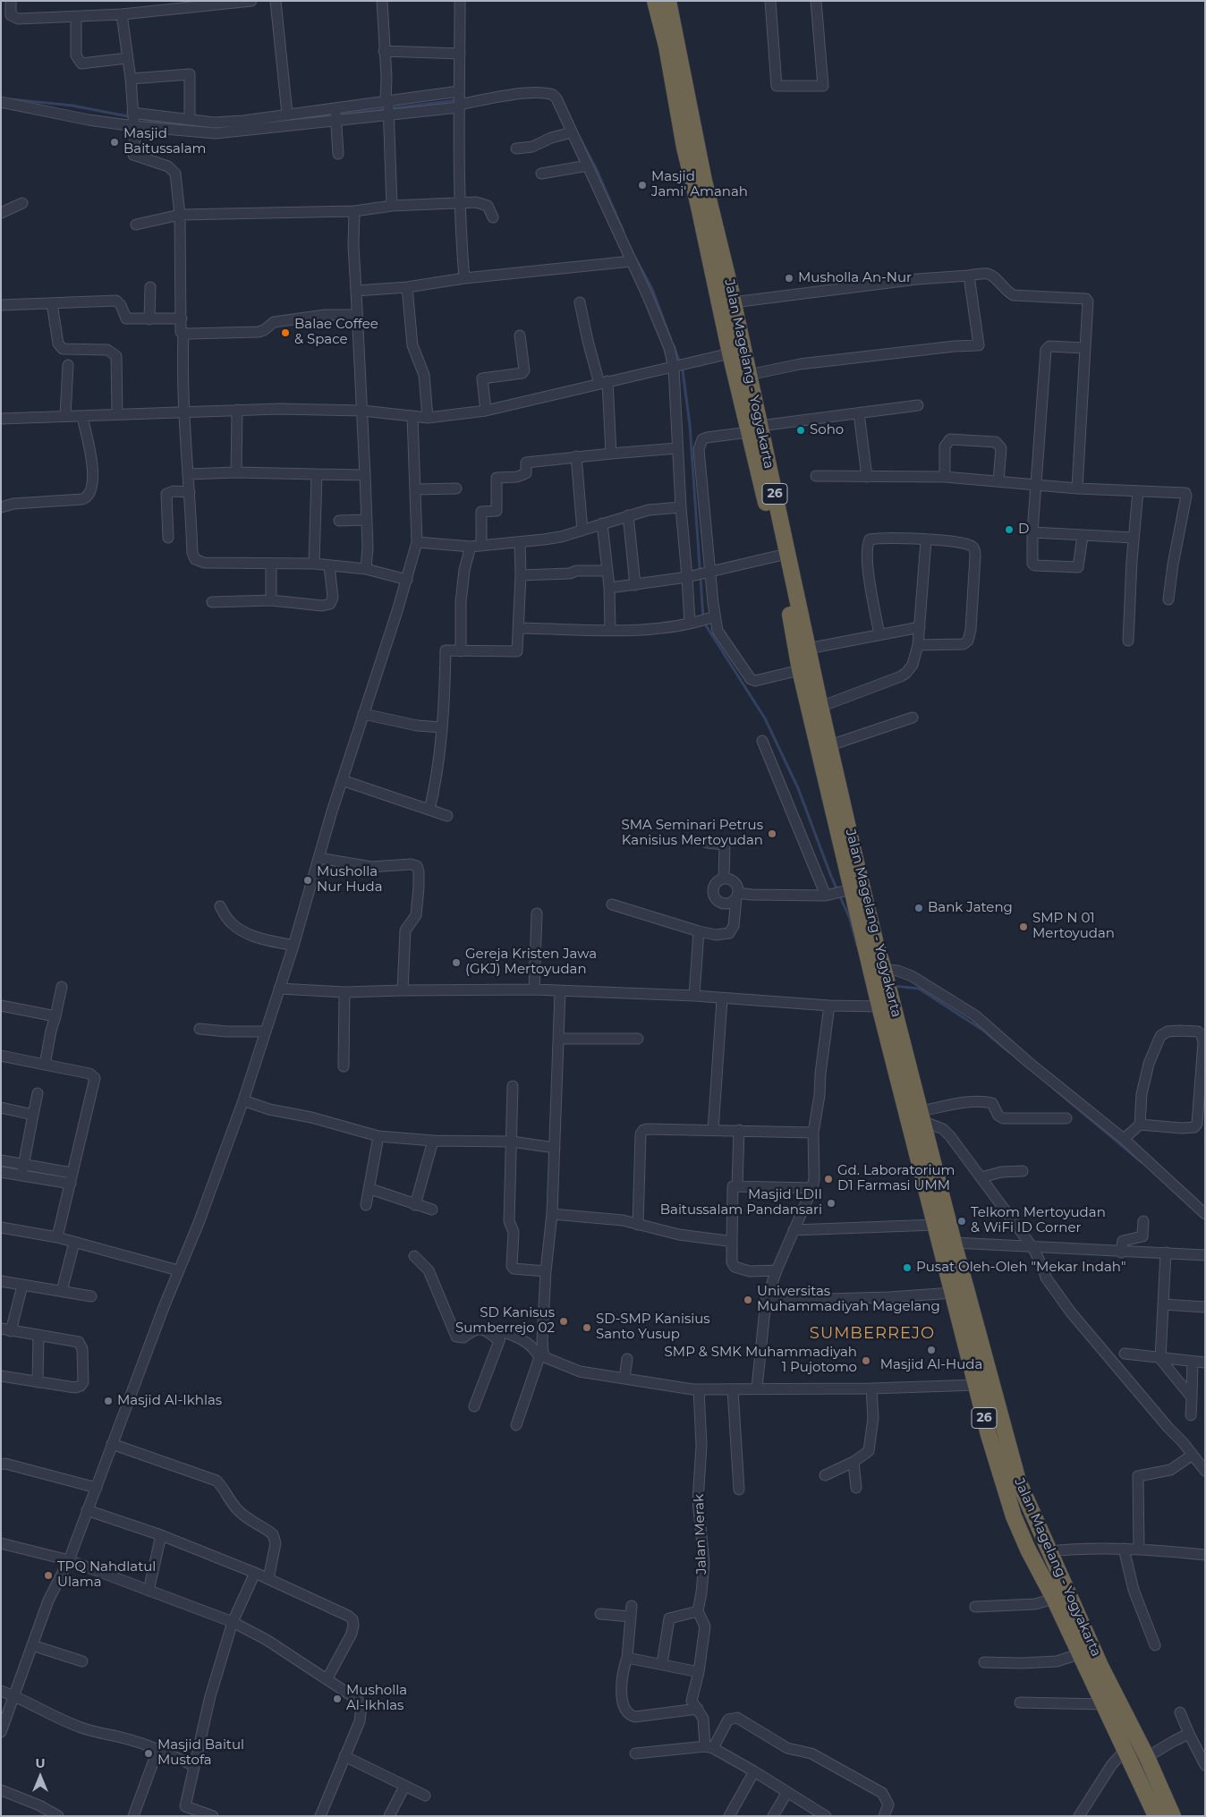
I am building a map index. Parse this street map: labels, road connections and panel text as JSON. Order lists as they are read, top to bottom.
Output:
{
  "streets": {
    "highway": ["Jalan Magelang - Yogyakarta", "26"],
    "street": ["Jalan Merak"]
  },
  "districts": ["SUMBERREJO"],
  "places": [
    "Masjid Baitussalam",
    "Masjid Jami' Amanah",
    "Musholla An-Nur",
    "Balae Coffee & Space",
    "Soho",
    "D",
    "SMA Seminari Petrus Kanisius Mertoyudan",
    "Musholla Nur Huda",
    "Bank Jateng",
    "SMP N 01 Mertoyudan",
    "Gereja Kristen Jawa (GKJ) Mertoyudan",
    "Gd. Laboratorium D1 Farmasi UMM",
    "Masjid LDII Baitussalam Pandansari",
    "Telkom Mertoyudan & WiFi ID Corner",
    "Pusat Oleh-Oleh \"Mekar Indah\"",
    "Universitas Muhammadiyah Magelang",
    "SD Kanisus Sumberrejo 02",
    "SD-SMP Kanisius Santo Yusup",
    "Masjid Al-Huda",
    "SMP & SMK Muhammadiyah 1 Pujotomo",
    "Masjid Al-Ikhlas",
    "TPQ Nahdlatul Ulama",
    "Musholla Al-Ikhlas",
    "Masjid Baitul Mustofa"
  ],
  "north": "top"
}
